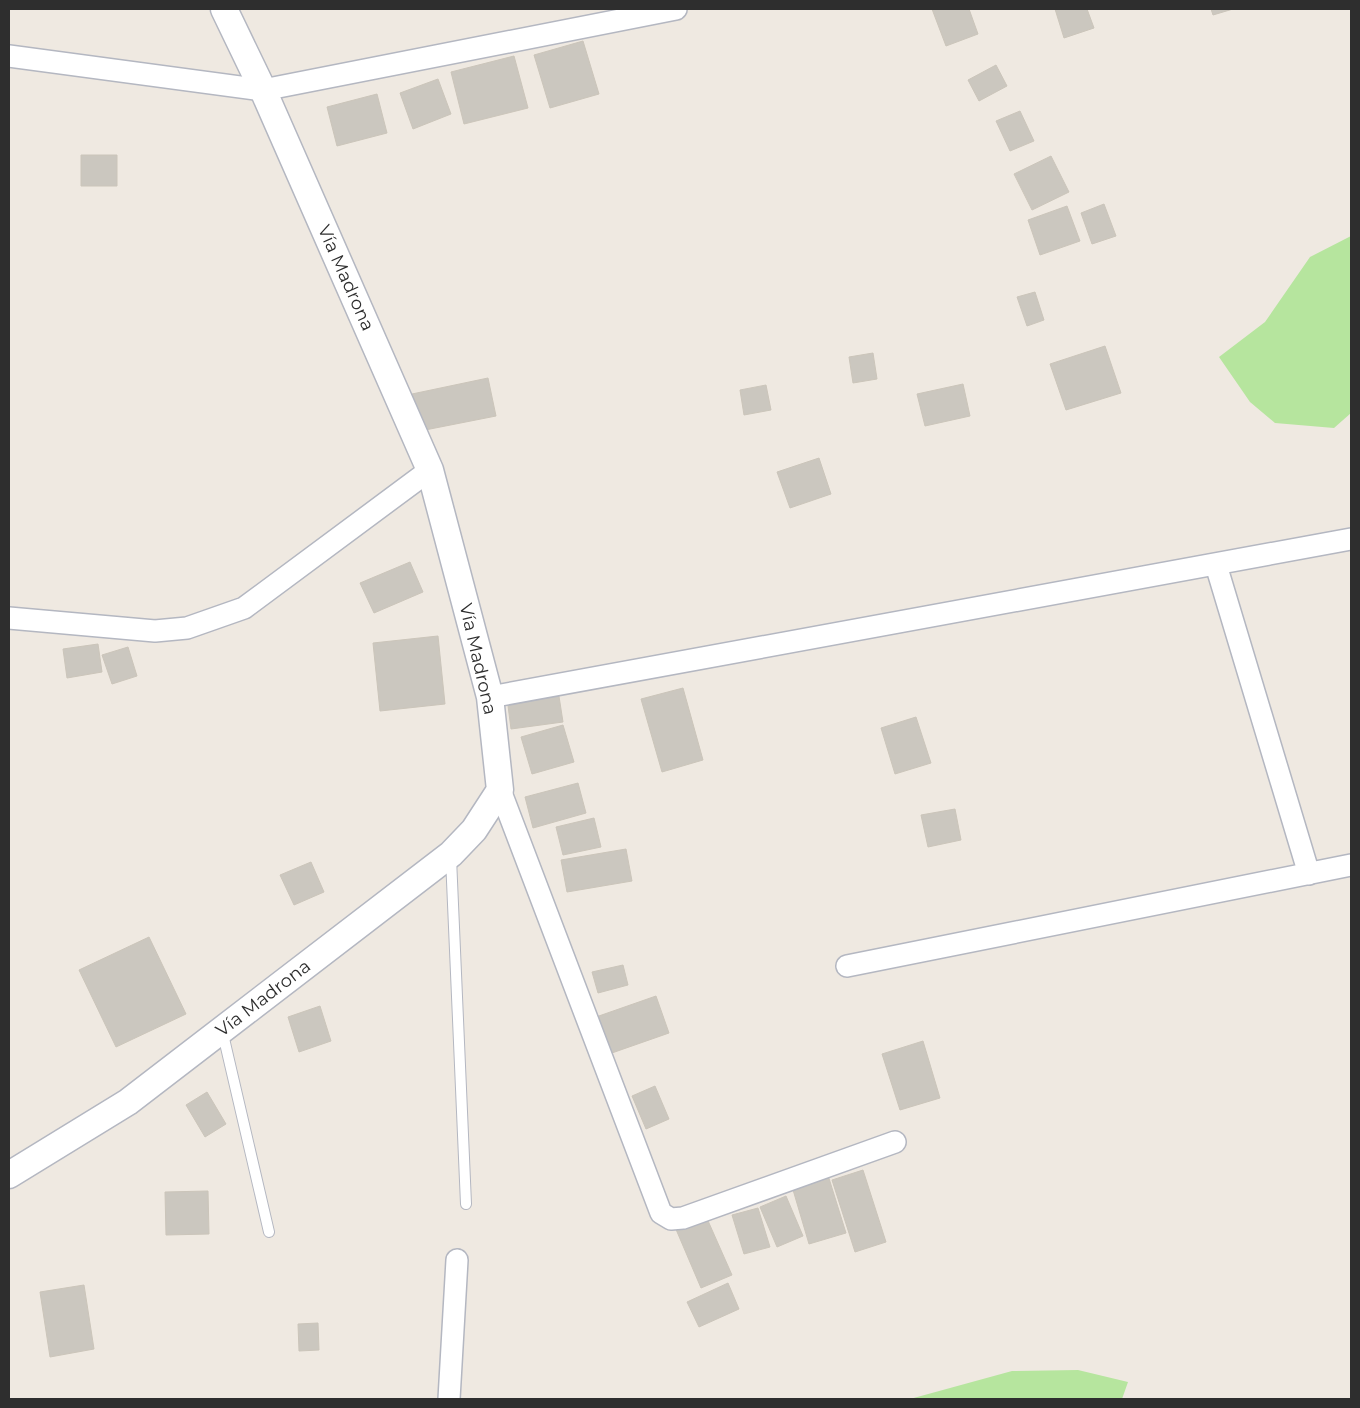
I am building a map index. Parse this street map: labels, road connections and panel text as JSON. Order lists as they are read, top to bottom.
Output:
{
  "streets": {
    "street": ["Vía Madrona"]
  }
}
